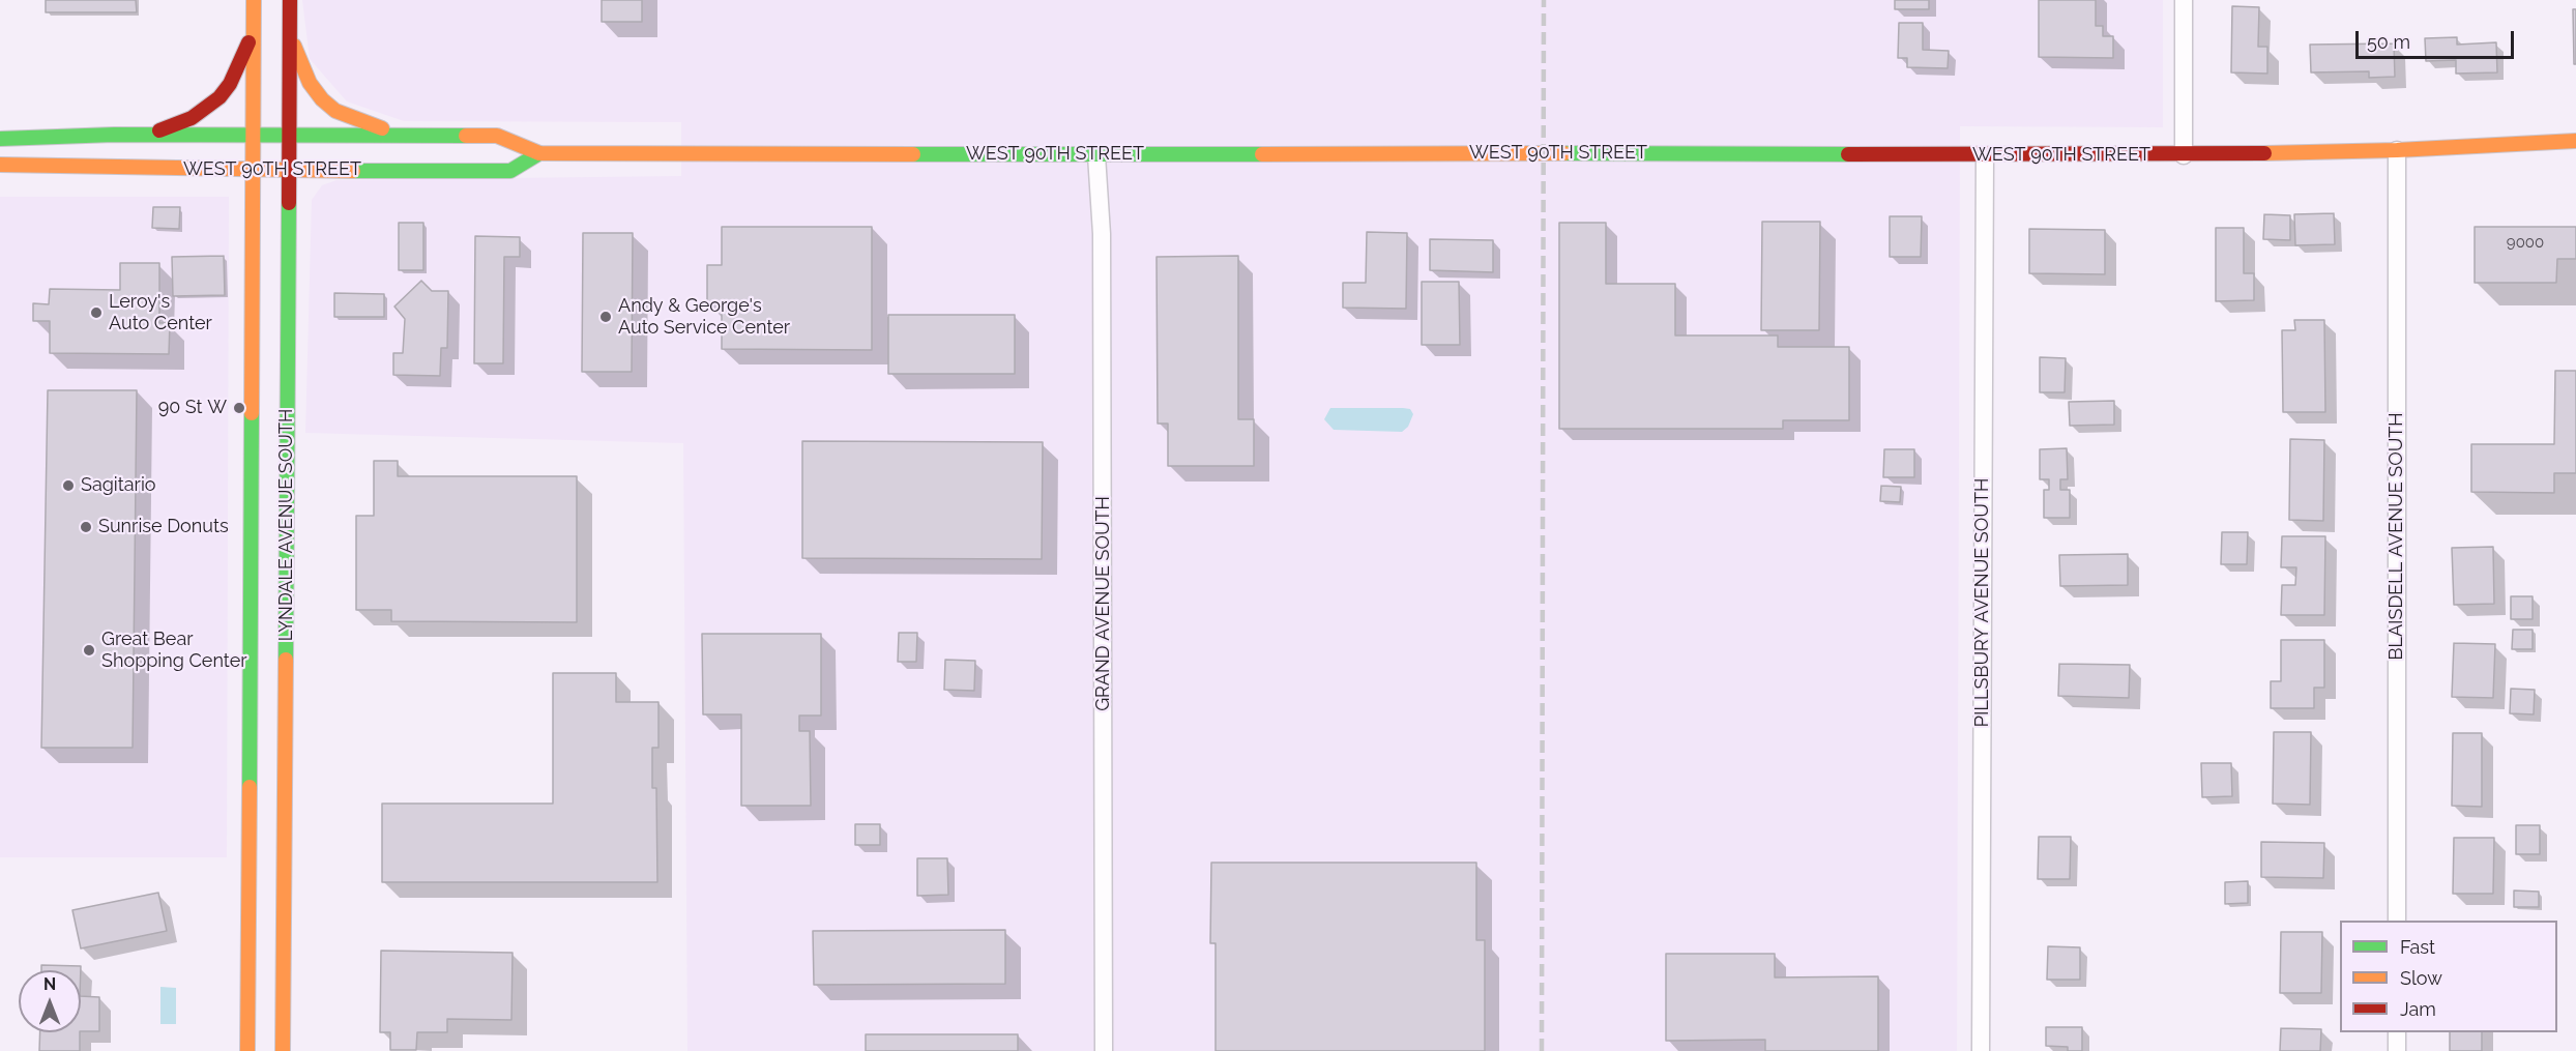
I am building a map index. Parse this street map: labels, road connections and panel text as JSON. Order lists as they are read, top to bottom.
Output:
{
  "streets": {
    "street": [
      "WEST 90TH STREET",
      "LYNDALE AVENUE SOUTH",
      "BLAISDELL AVENUE SOUTH",
      "PILLSBURY AVENUE SOUTH",
      "GRAND AVENUE SOUTH"
    ]
  },
  "crossings": [
    ["WEST 90TH STREET", "LYNDALE AVENUE SOUTH"],
    ["WEST 90TH STREET", "BLAISDELL AVENUE SOUTH"],
    ["WEST 90TH STREET", "PILLSBURY AVENUE SOUTH"],
    ["WEST 90TH STREET", "GRAND AVENUE SOUTH"]
  ],
  "places": [
    "Leroy's Auto Center",
    "Andy & George's Auto Service Center",
    "90 St W",
    "Sagitario",
    "Sunrise Donuts",
    "Great Bear Shopping Center"
  ],
  "house_numbers": ["9000"],
  "legend": ["Fast", "Slow", "Jam"],
  "scale_bar": "50 m",
  "north": "top"
}
